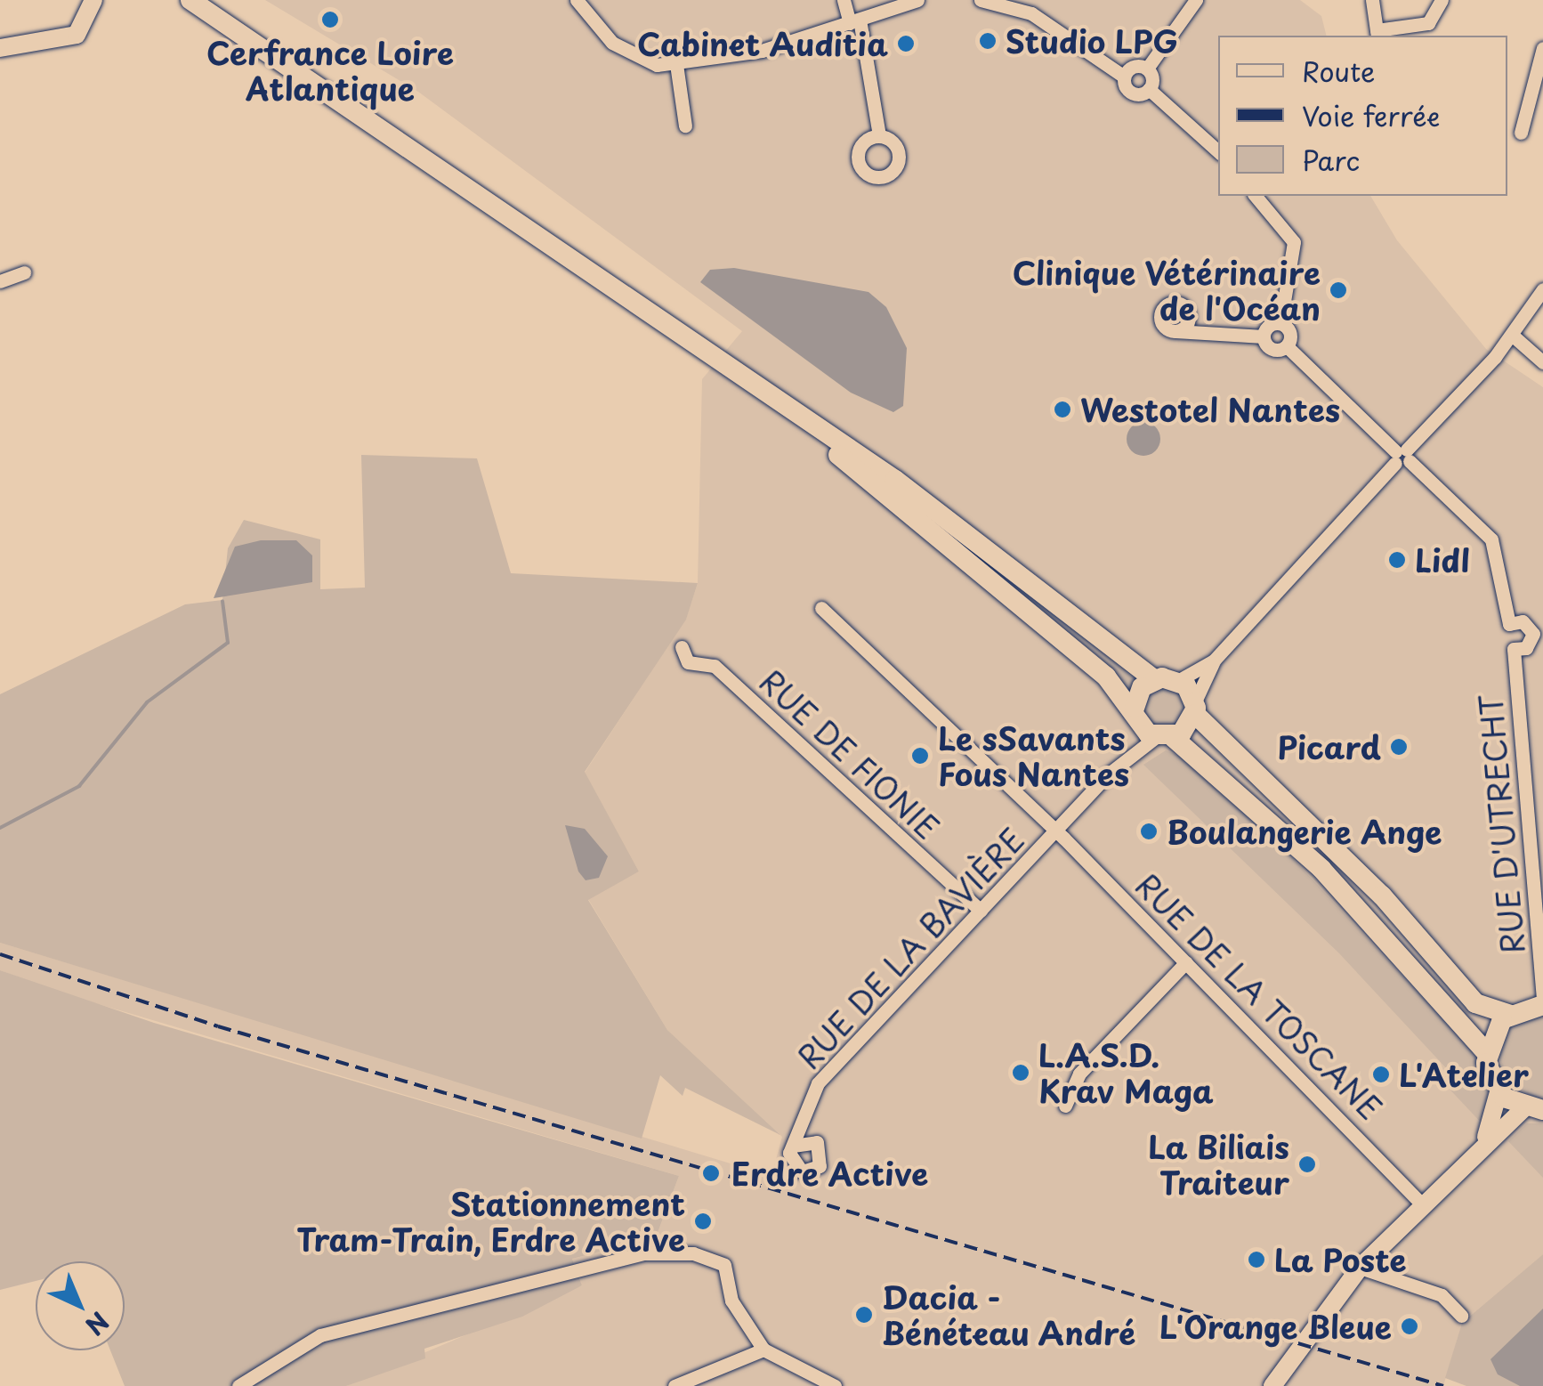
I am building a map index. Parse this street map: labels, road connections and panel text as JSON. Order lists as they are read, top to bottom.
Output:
{
  "streets": {
    "street": [
      "RUE DE FIONIE",
      "RUE D'UTRECHT",
      "RUE DE LA BAVIÈRE",
      "RUE DE LA TOSCANE"
    ]
  },
  "crossings": [
    ["RUE DE FIONIE", "RUE DE LA BAVIÈRE"],
    ["RUE DE LA BAVIÈRE", "RUE DE LA TOSCANE"]
  ],
  "places": [
    "Cerfrance Loire Atlantique",
    "Studio LPG",
    "Cabinet Auditia",
    "Clinique Vétérinaire de l'Océan",
    "Westotel Nantes",
    "Lidl",
    "Picard",
    "Le sSavants Fous Nantes",
    "Boulangerie Ange",
    "L.A.S.D. Krav Maga",
    "L'Atelier",
    "La Biliais Traiteur",
    "Erdre Active",
    "Stationnement Tram-Train, Erdre Active",
    "La Poste",
    "Dacia - Bénéteau André",
    "L'Orange Bleue"
  ],
  "legend": ["Route", "Voie ferrée", "Parc"],
  "north": "bottom right"
}
